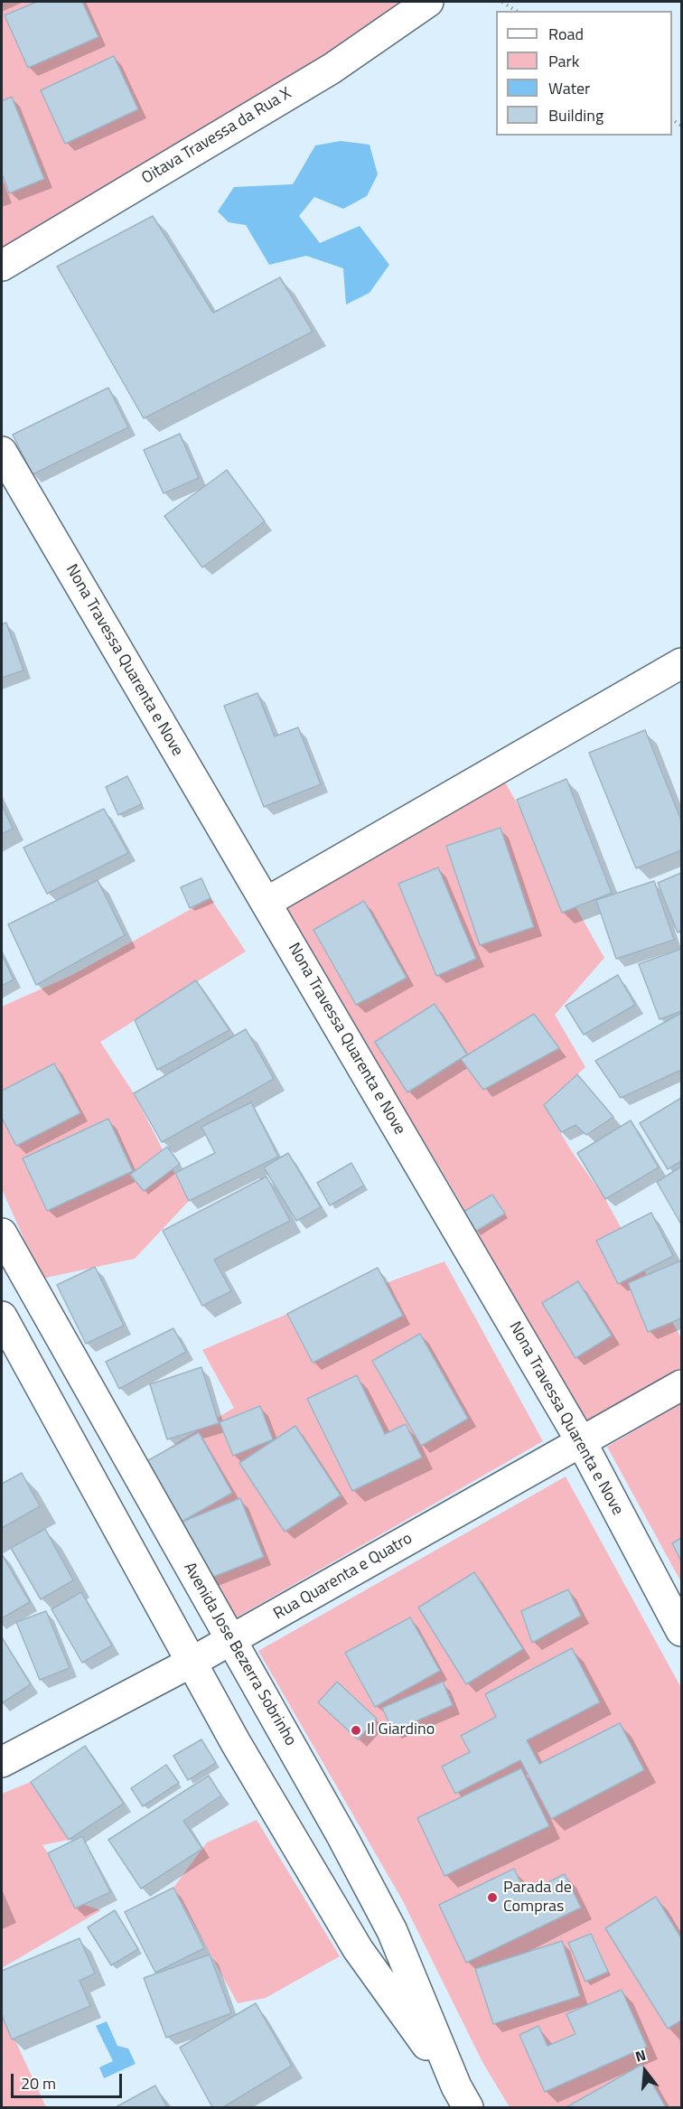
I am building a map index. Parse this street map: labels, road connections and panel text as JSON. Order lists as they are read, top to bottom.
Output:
{
  "streets": {
    "street": [
      "Oitava Travessa da Rua X",
      "Nona Travessa Quarenta e Nove",
      "Rua Quarenta e Quatro",
      "Avenida Jose Bezerra Sobrinho"
    ]
  },
  "crossings": [
    ["Nona Travessa Quarenta e Nove", "Rua Quarenta e Quatro"],
    ["Rua Quarenta e Quatro", "Avenida Jose Bezerra Sobrinho"]
  ],
  "places": ["Il Giardino", "Parada de Compras"],
  "legend": [
    "Road",
    "Park",
    "Water",
    "Building"
  ],
  "scale_bar": "20 m",
  "north": "top"
}
